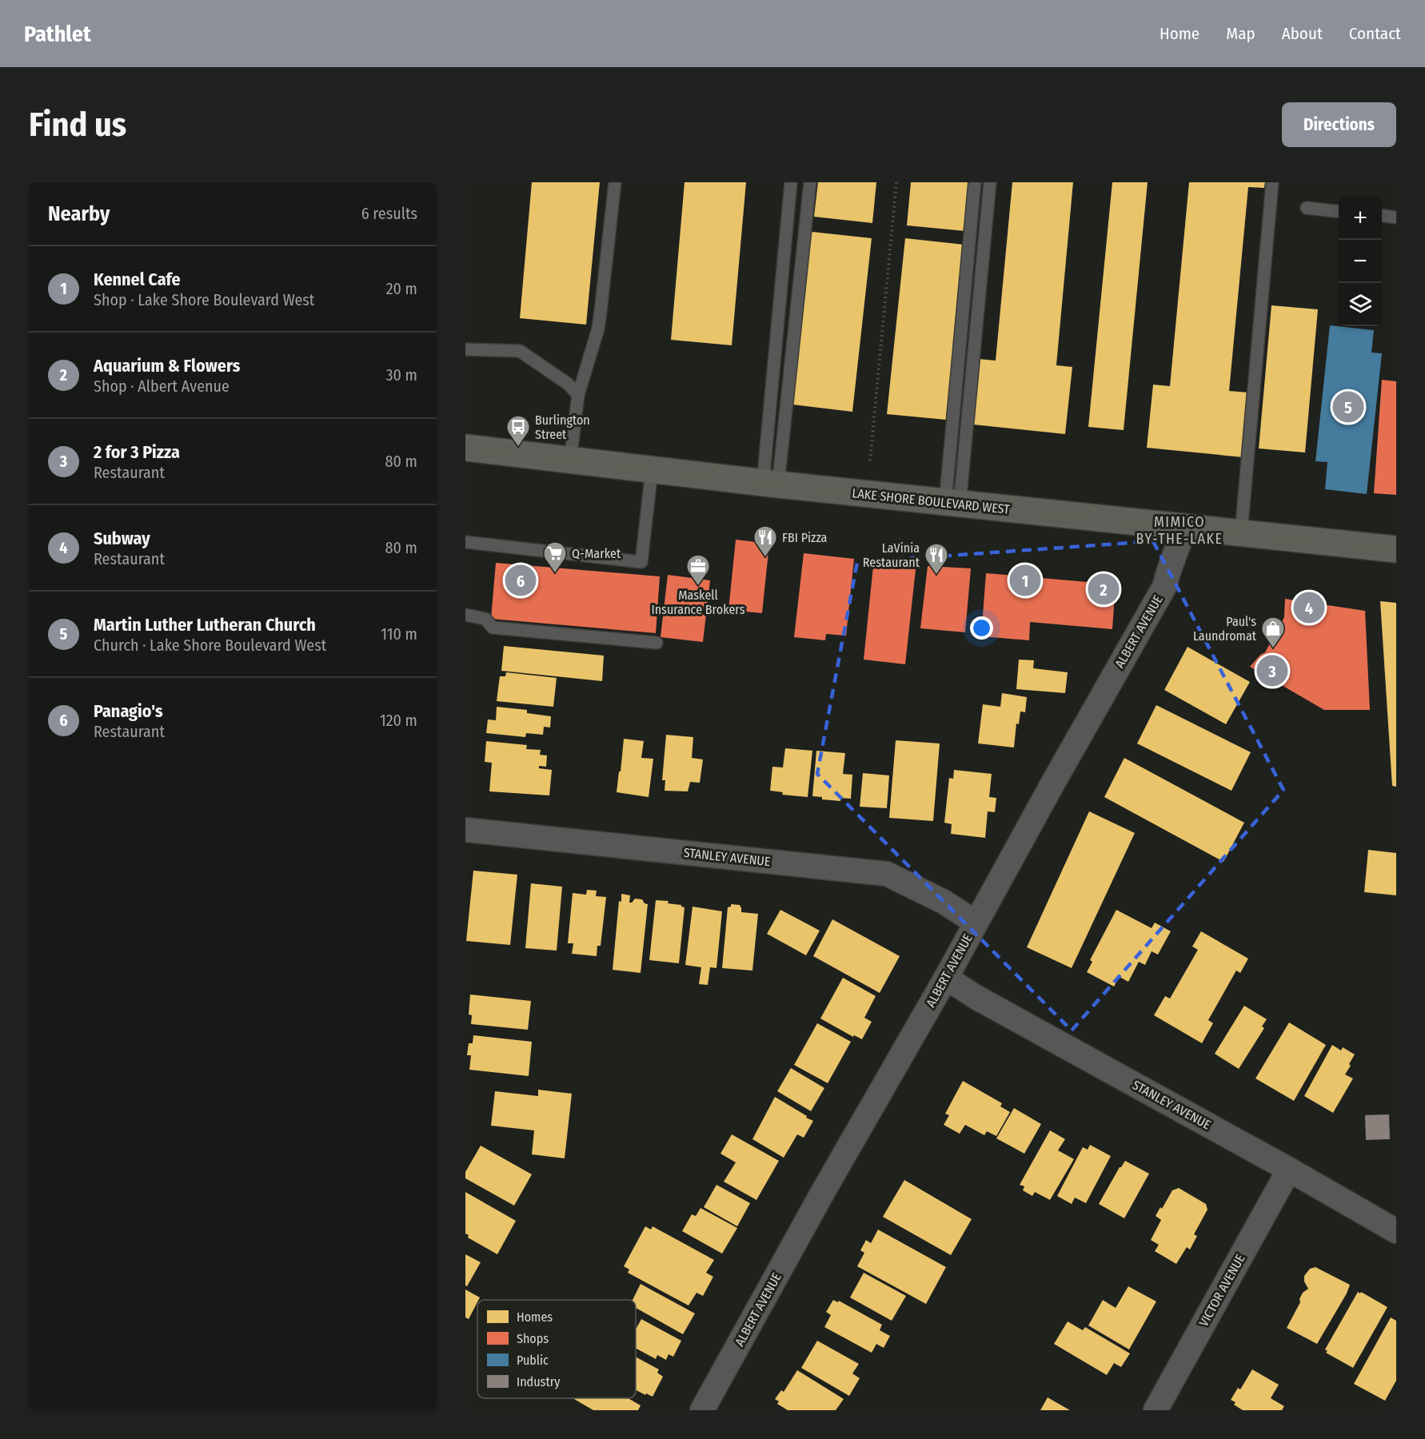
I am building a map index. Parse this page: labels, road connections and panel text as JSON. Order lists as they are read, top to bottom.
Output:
{
  "streets": {
    "main road": ["LAKE SHORE BOULEVARD WEST"],
    "street": ["ALBERT AVENUE", "STANLEY AVENUE", "VICTOR AVENUE"]
  },
  "crossings": [
    ["LAKE SHORE BOULEVARD WEST", "ALBERT AVENUE"],
    ["ALBERT AVENUE", "STANLEY AVENUE"],
    ["STANLEY AVENUE", "VICTOR AVENUE"]
  ],
  "districts": ["MIMICO BY-THE-LAKE"],
  "places": {
    "bus stop": ["Burlington Street"],
    "restaurant": ["FBI Pizza", "LaVinia Restaurant"],
    "supermarket": ["Q-Market"],
    "office": ["Maskell Insurance Brokers"],
    "shop": ["Paul's Laundromat"]
  },
  "legend": [
    "Homes",
    "Shops",
    "Public",
    "Industry"
  ],
  "page": {
    "header": "Pathlet",
    "nav": [
      "Home",
      "Map",
      "About",
      "Contact"
    ],
    "buttons": "Directions",
    "title": "Find us",
    "heading": ["Nearby", "6 results"],
    "map_buttons": ["+", "−"],
    "list": [
      {
        "mark": "1",
        "name": "Kennel Cafe",
        "note": "Shop · Lake Shore Boulevard West",
        "value": "20 m"
      },
      {
        "mark": "2",
        "name": "Aquarium & Flowers",
        "note": "Shop · Albert Avenue",
        "value": "30 m"
      },
      {
        "mark": "3",
        "name": "2 for 3 Pizza",
        "note": "Restaurant",
        "value": "80 m"
      },
      {
        "mark": "4",
        "name": "Subway",
        "note": "Restaurant",
        "value": "80 m"
      },
      {
        "mark": "5",
        "name": "Martin Luther Lutheran Church",
        "note": "Church · Lake Shore Boulevard West",
        "value": "110 m"
      },
      {
        "mark": "6",
        "name": "Panagio's",
        "note": "Restaurant",
        "value": "120 m"
      }
    ],
    "pins": [
      "5",
      "1",
      "6",
      "2",
      "4",
      "3"
    ]
  }
}
